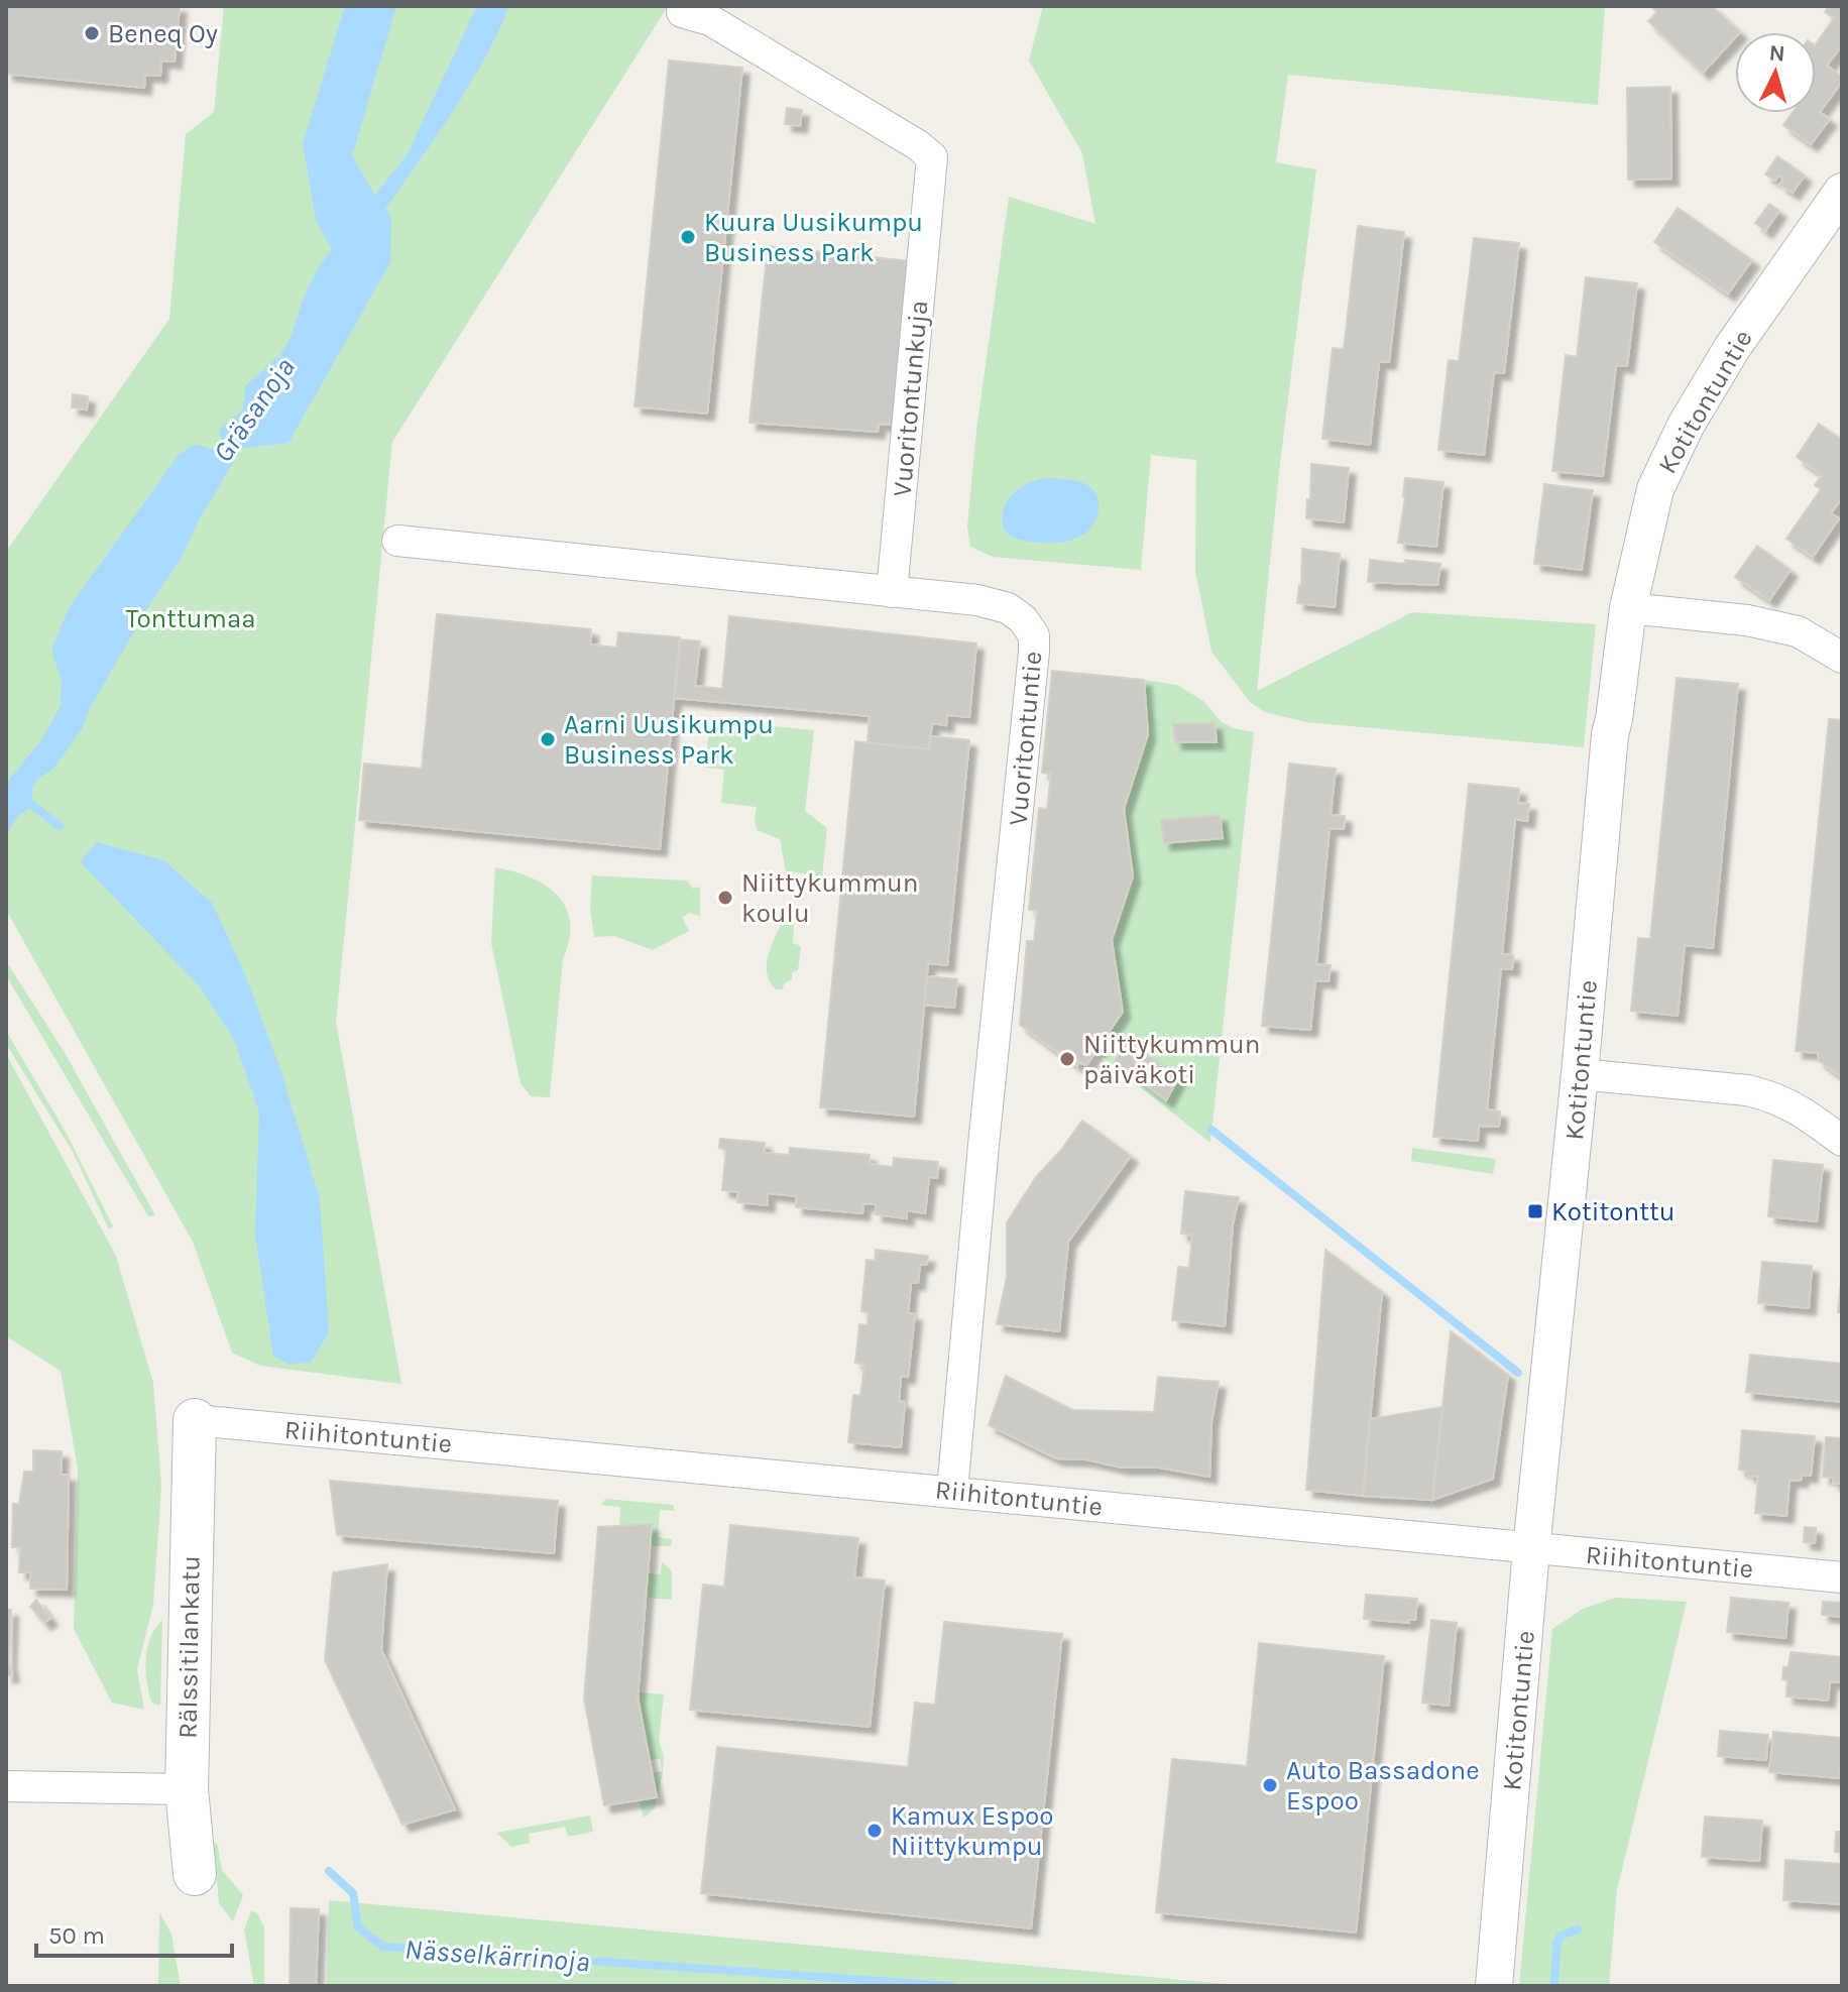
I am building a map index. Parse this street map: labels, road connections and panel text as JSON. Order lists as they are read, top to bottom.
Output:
{
  "streets": {
    "main road": ["Rälssitilankatu"],
    "street": [
      "Vuoritontunkuja",
      "Kotitontuntie",
      "Vuoritontuntie",
      "Riihitontuntie"
    ]
  },
  "crossings": [
    ["Vuoritontunkuja", "Vuoritontuntie"],
    ["Kotitontuntie", "Riihitontuntie"],
    ["Vuoritontuntie", "Riihitontuntie"],
    ["Riihitontuntie", "Rälssitilankatu"]
  ],
  "water": ["Gräsanoja", "Nässelkärrinoja"],
  "parks": ["Tonttumaa"],
  "places": {
    "other": [
      "Beneq Oy",
      "Kuura Uusikumpu Business Park",
      "Aarni Uusikumpu Business Park",
      "Niittykummun koulu",
      "Niittykummun päiväkoti",
      "Auto Bassadone Espoo",
      "Kamux Espoo Niittykumpu"
    ],
    "transit": ["Kotitonttu"]
  },
  "scale_bar": "50 m",
  "north": "top"
}
